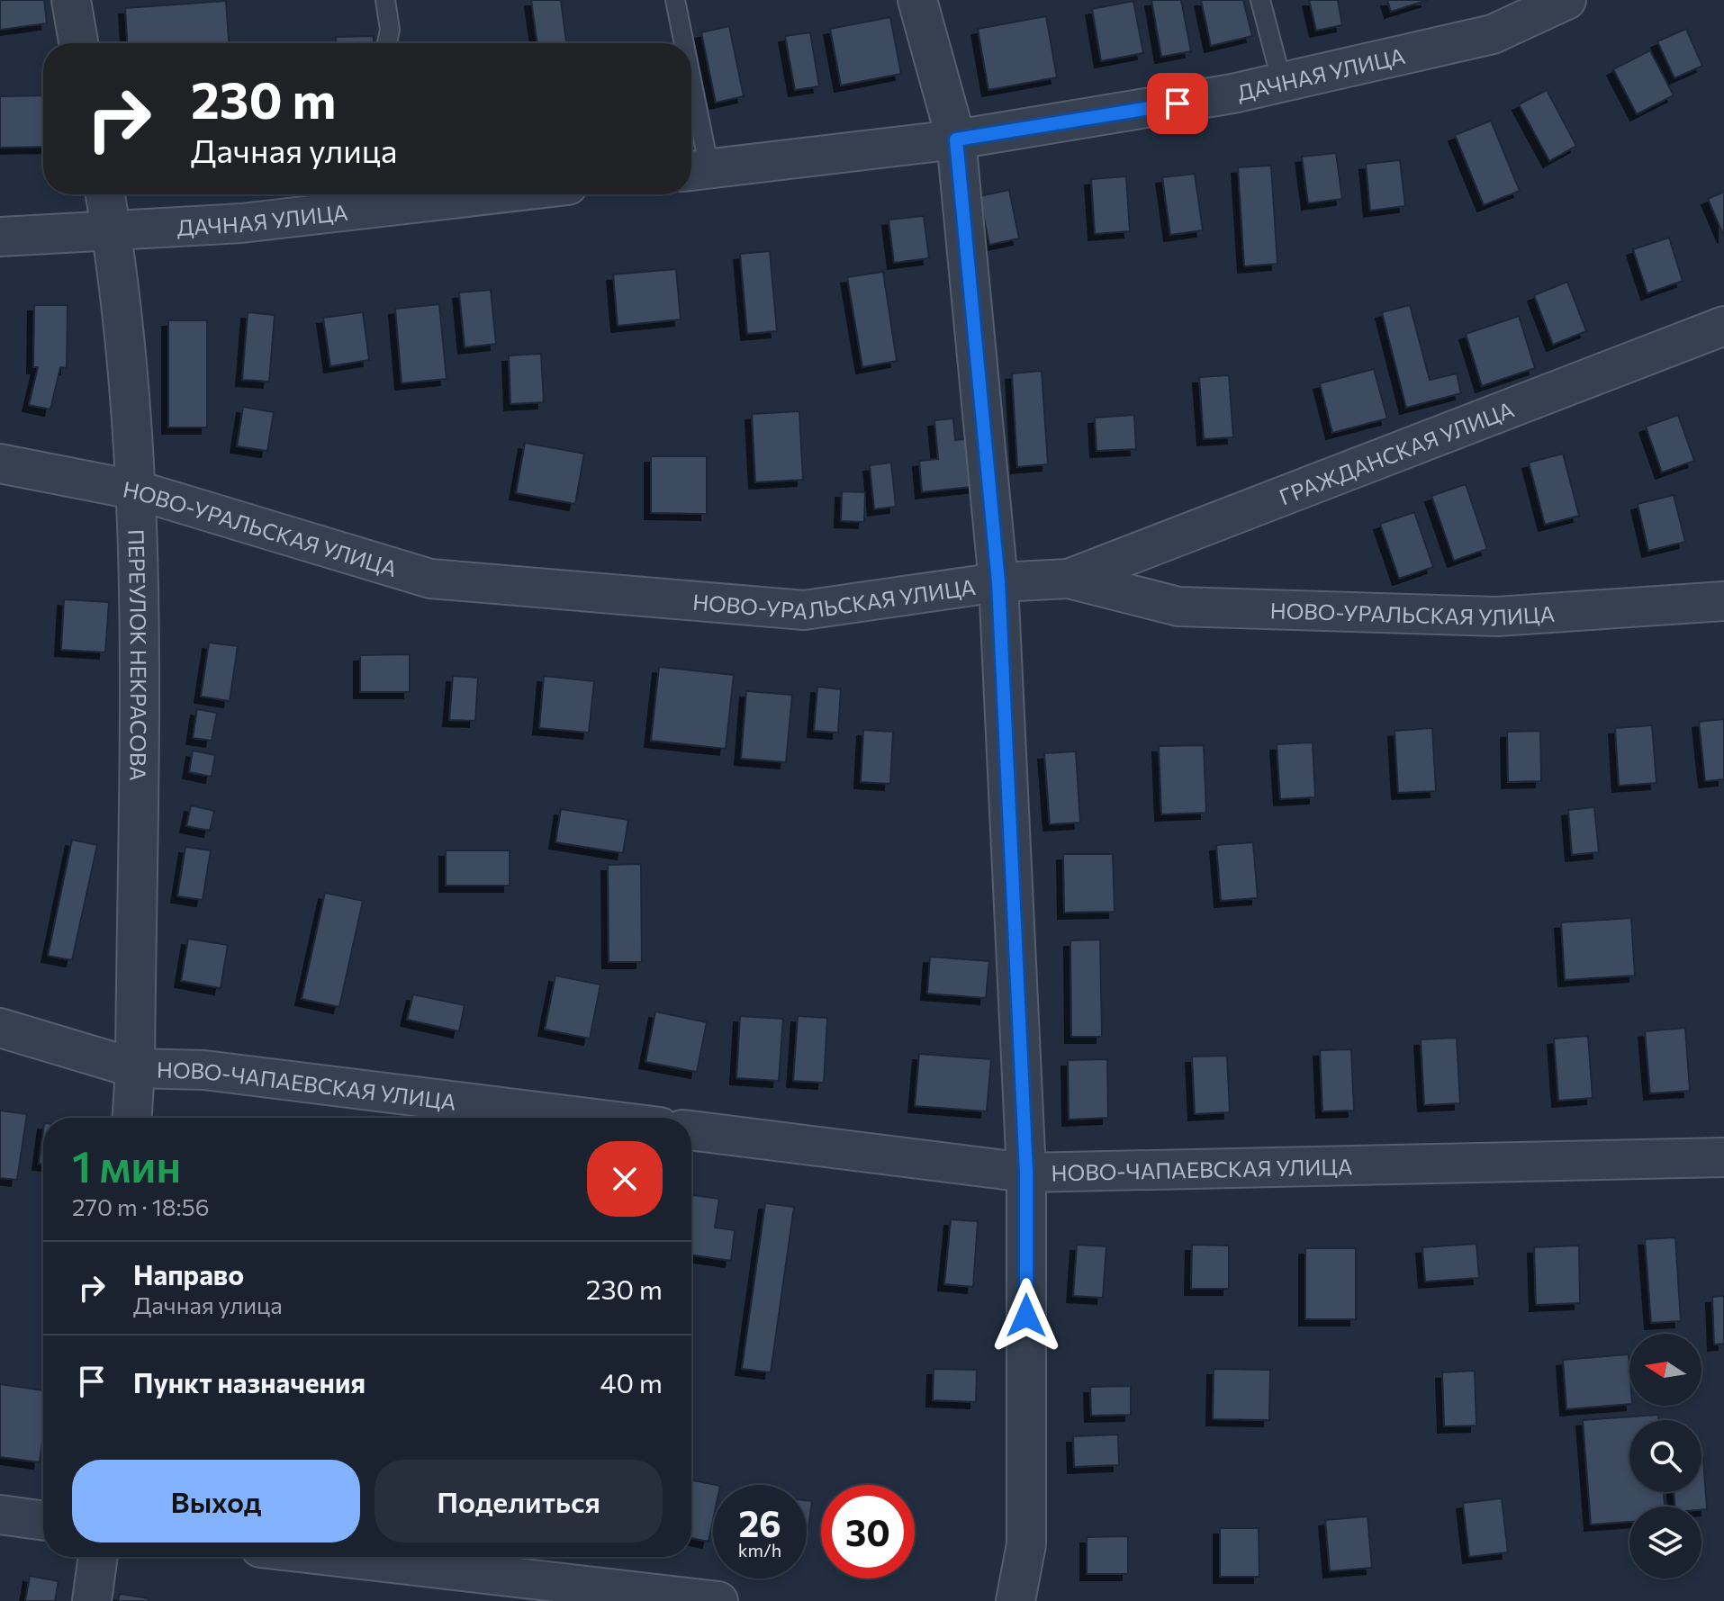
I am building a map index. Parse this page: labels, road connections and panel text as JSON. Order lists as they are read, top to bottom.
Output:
{
  "streets": {
    "street": [
      "ДАЧНАЯ УЛИЦА",
      "ГРАЖДАНСКАЯ УЛИЦА",
      "НОВО-УРАЛЬСКАЯ УЛИЦА",
      "ПЕРЕУЛОК НЕКРАСОВА",
      "НОВО-ЧАПАЕВСКАЯ УЛИЦА"
    ]
  },
  "crossings": [
    ["ДАЧНАЯ УЛИЦА", "ПЕРЕУЛОК НЕКРАСОВА"],
    ["ГРАЖДАНСКАЯ УЛИЦА", "НОВО-УРАЛЬСКАЯ УЛИЦА"],
    ["НОВО-УРАЛЬСКАЯ УЛИЦА", "ПЕРЕУЛОК НЕКРАСОВА"],
    ["ПЕРЕУЛОК НЕКРАСОВА", "НОВО-ЧАПАЕВСКАЯ УЛИЦА"]
  ],
  "north": "left",
  "page": {
    "turn": ["230 m", "Дачная улица"],
    "heading": ["1 мин", "270 m · 18:56"],
    "list": [
      {
        "name": "Направо",
        "note": "Дачная улица",
        "value": "230 m"
      },
      {
        "name": "Пункт назначения",
        "value": "40 m"
      }
    ],
    "buttons": ["Выход", "Поделиться"],
    "speed": "26 km/h",
    "limit": "30"
  }
}
